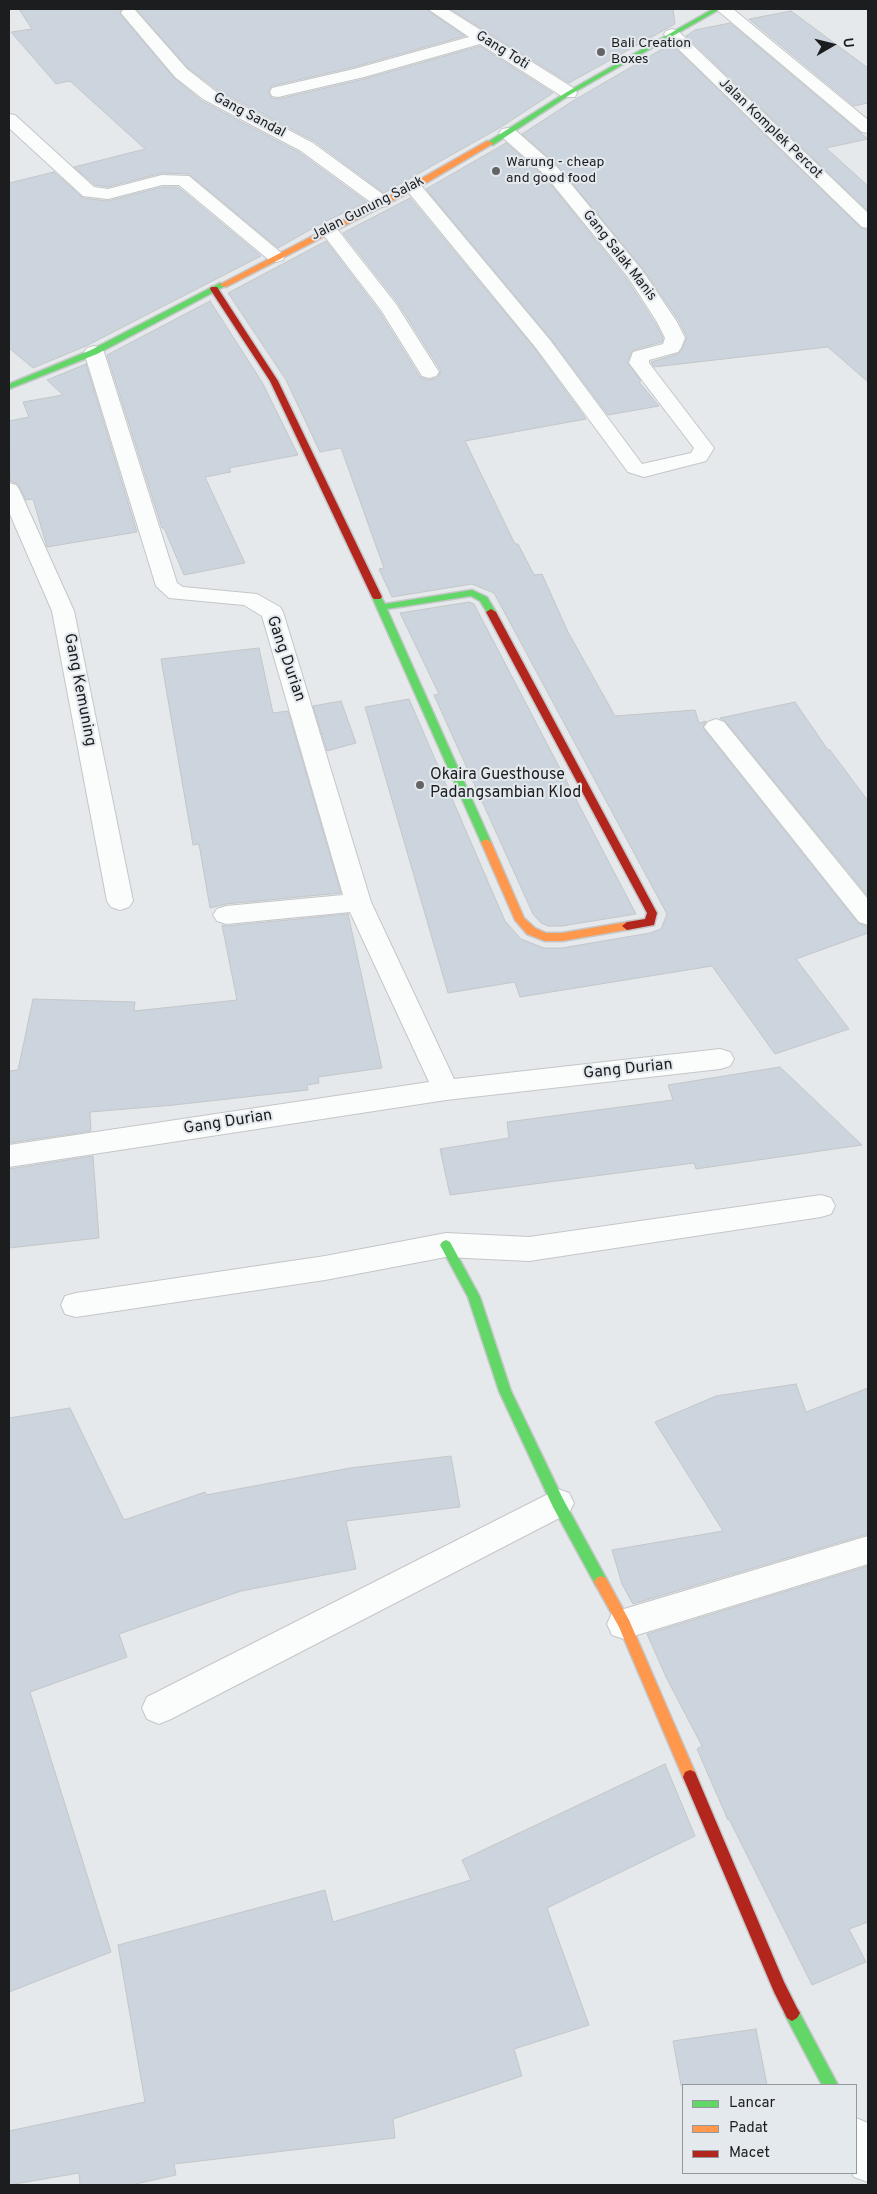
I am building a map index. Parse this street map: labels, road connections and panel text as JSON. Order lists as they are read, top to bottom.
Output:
{
  "streets": {
    "street": [
      "Gang Toti",
      "Gang Sandal",
      "Jalan Komplek Percot",
      "Jalan Gunung Salak",
      "Gang Salak Manis",
      "Gang Durian",
      "Gang Kemuning"
    ]
  },
  "crossings": [
    ["Gang Toti", "Jalan Gunung Salak"],
    ["Gang Sandal", "Jalan Gunung Salak"],
    ["Jalan Komplek Percot", "Jalan Gunung Salak"],
    ["Jalan Gunung Salak", "Gang Salak Manis"],
    ["Jalan Gunung Salak", "Gang Durian"]
  ],
  "places": ["Bali Creation Boxes", "Warung - cheap and good food", "Okaira Guesthouse Padangsambian Klod"],
  "legend": ["Lancar", "Padat", "Macet"],
  "north": "right"
}
